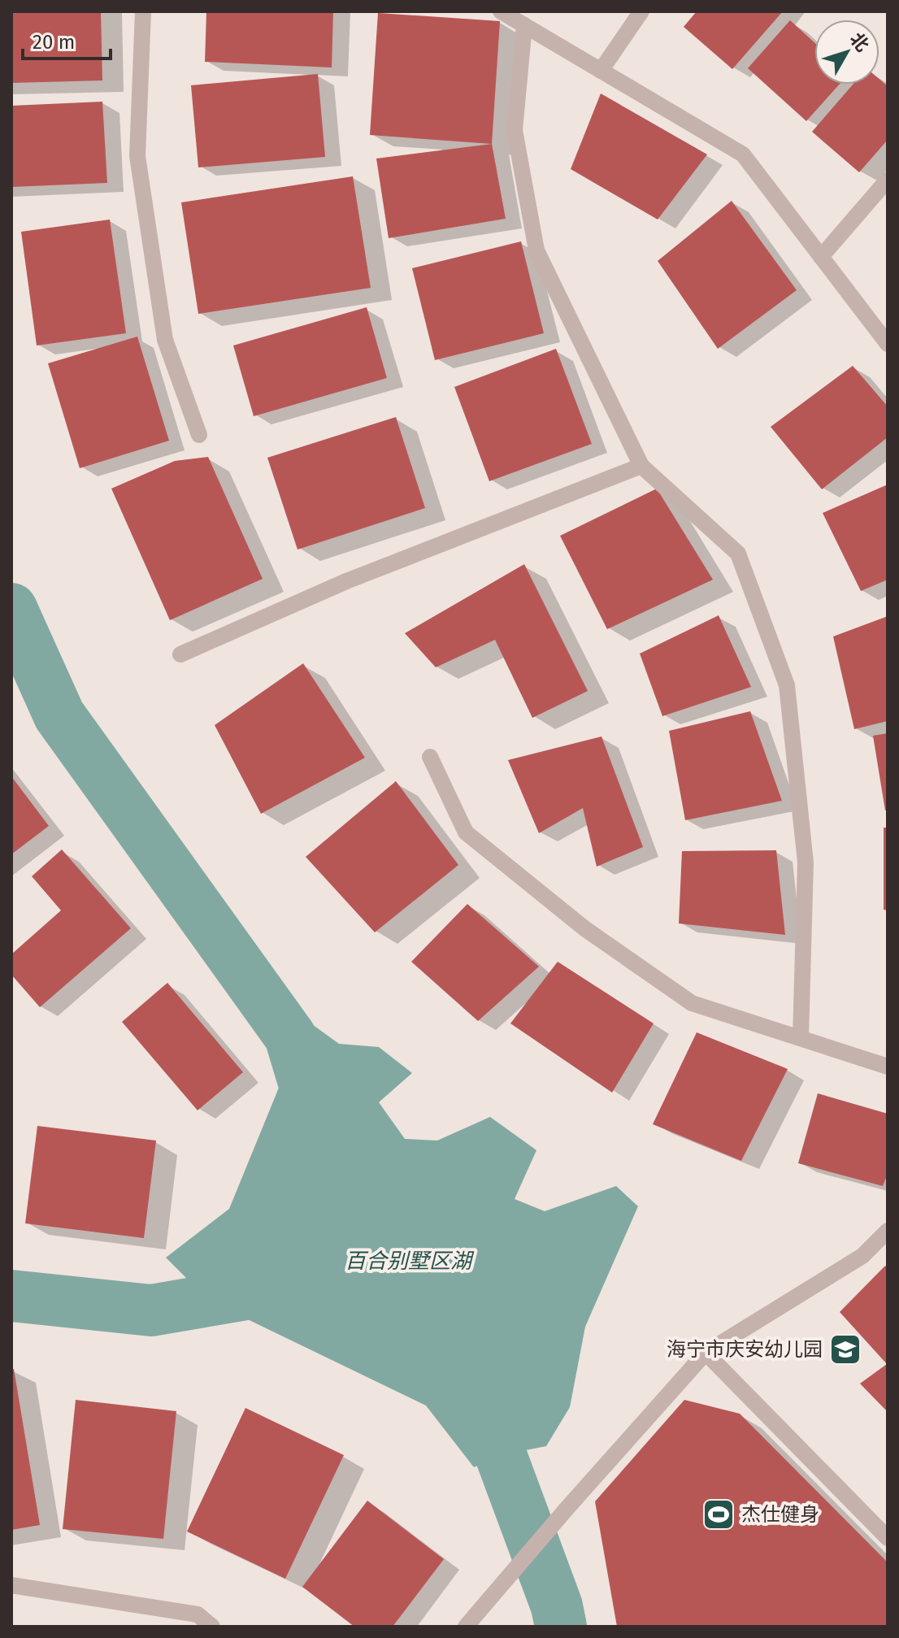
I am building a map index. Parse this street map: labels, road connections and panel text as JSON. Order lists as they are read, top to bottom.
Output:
{
  "water": ["百合别墅区湖"],
  "places": {
    "school or university": ["海宁市庆安幼儿园"],
    "sports": ["杰仕健身"]
  },
  "scale_bar": "20 m",
  "north": "top right"
}
